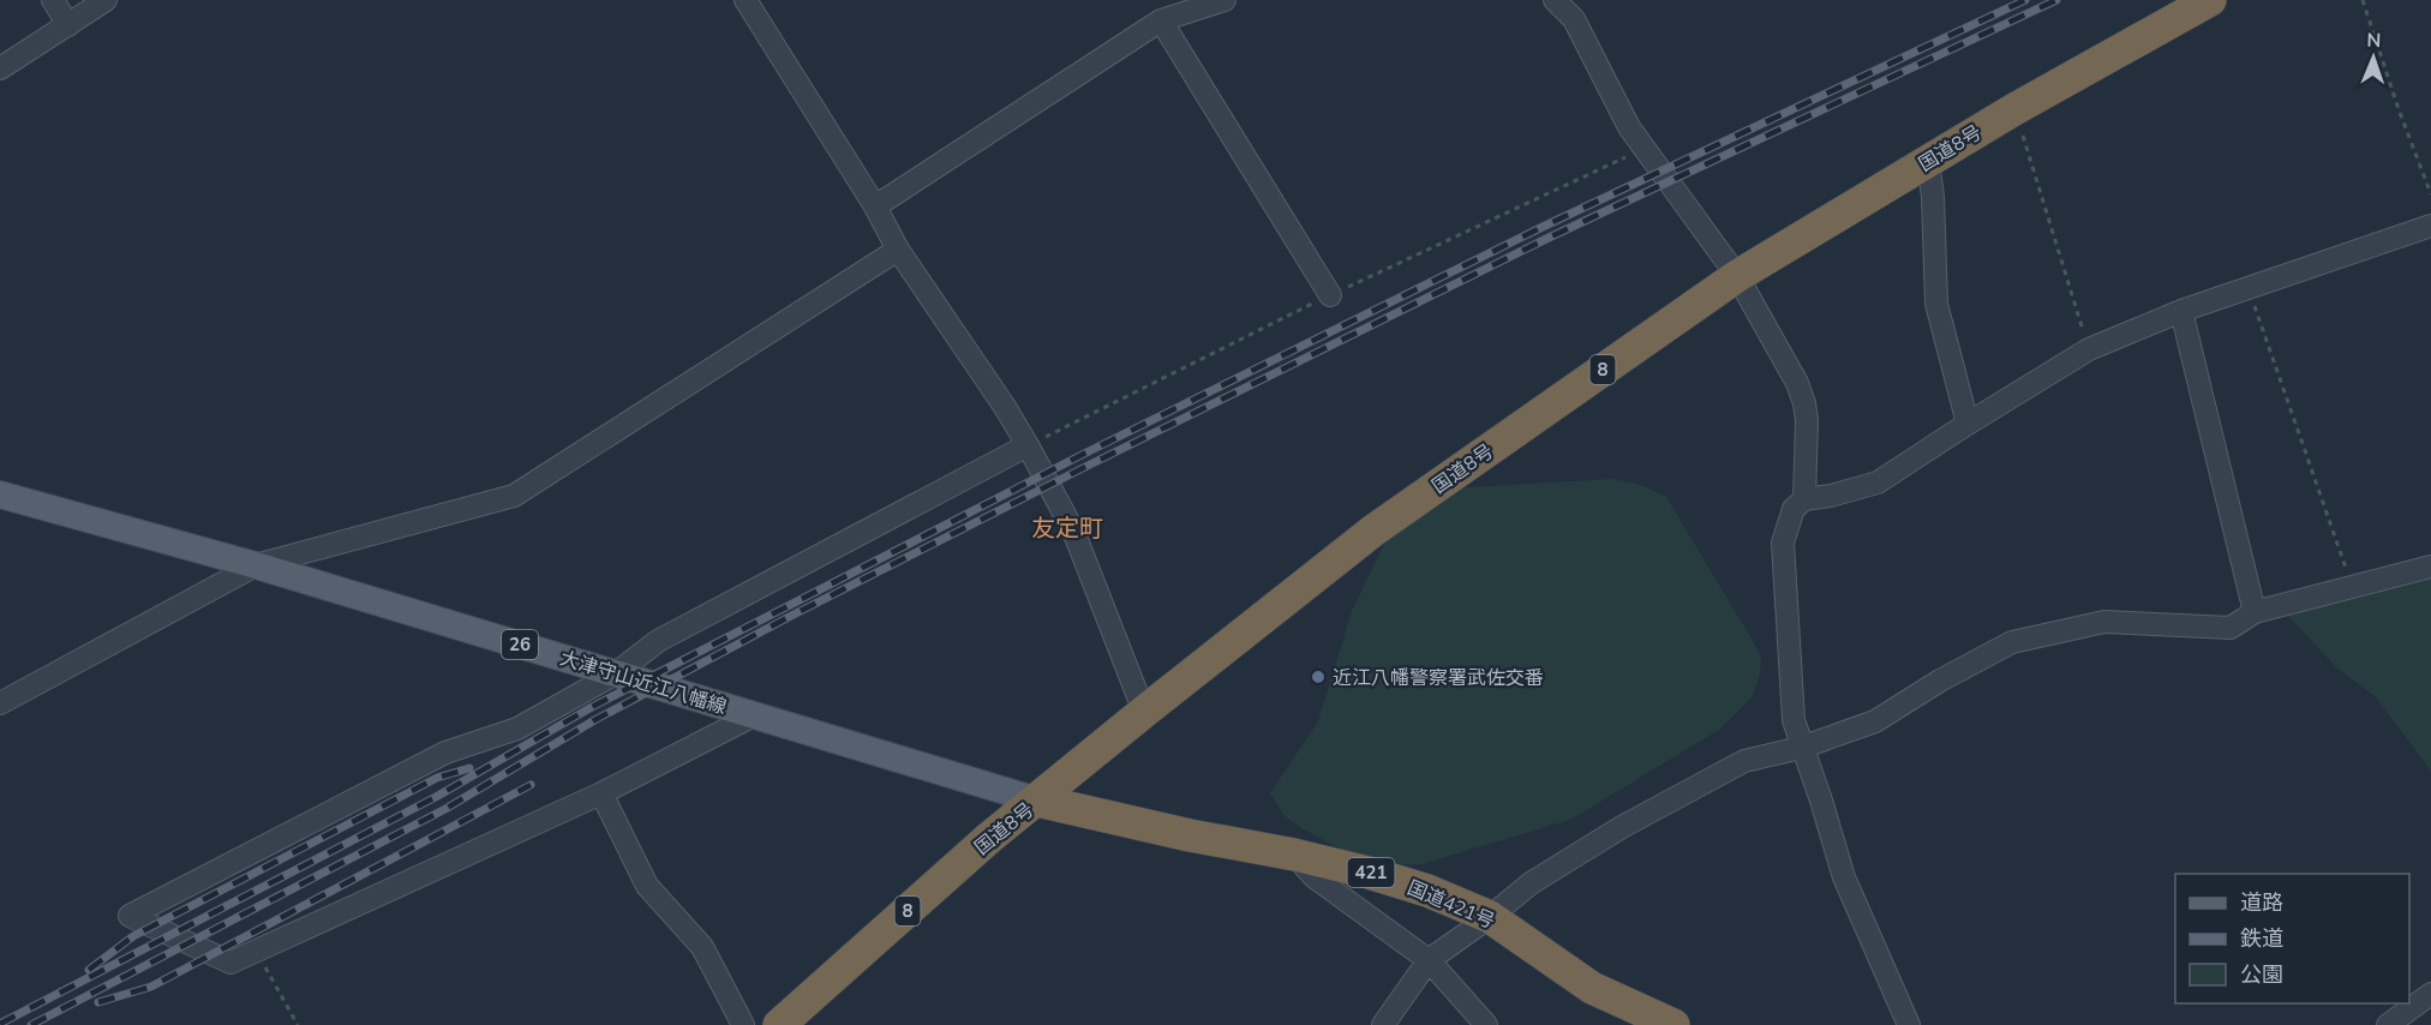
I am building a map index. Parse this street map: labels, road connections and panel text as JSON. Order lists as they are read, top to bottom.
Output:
{
  "streets": {
    "highway": [
      "国道8号",
      "8",
      "421",
      "国道421号"
    ],
    "main road": ["26", "大津守山近江八幡線"]
  },
  "crossings": [
    ["国道8号", "大津守山近江八幡線"],
    ["国道8号", "国道421号"],
    ["大津守山近江八幡線", "国道421号"]
  ],
  "districts": ["友定町"],
  "places": ["近江八幡警察署武佐交番"],
  "legend": ["道路", "鉄道", "公園"],
  "north": "top"
}
